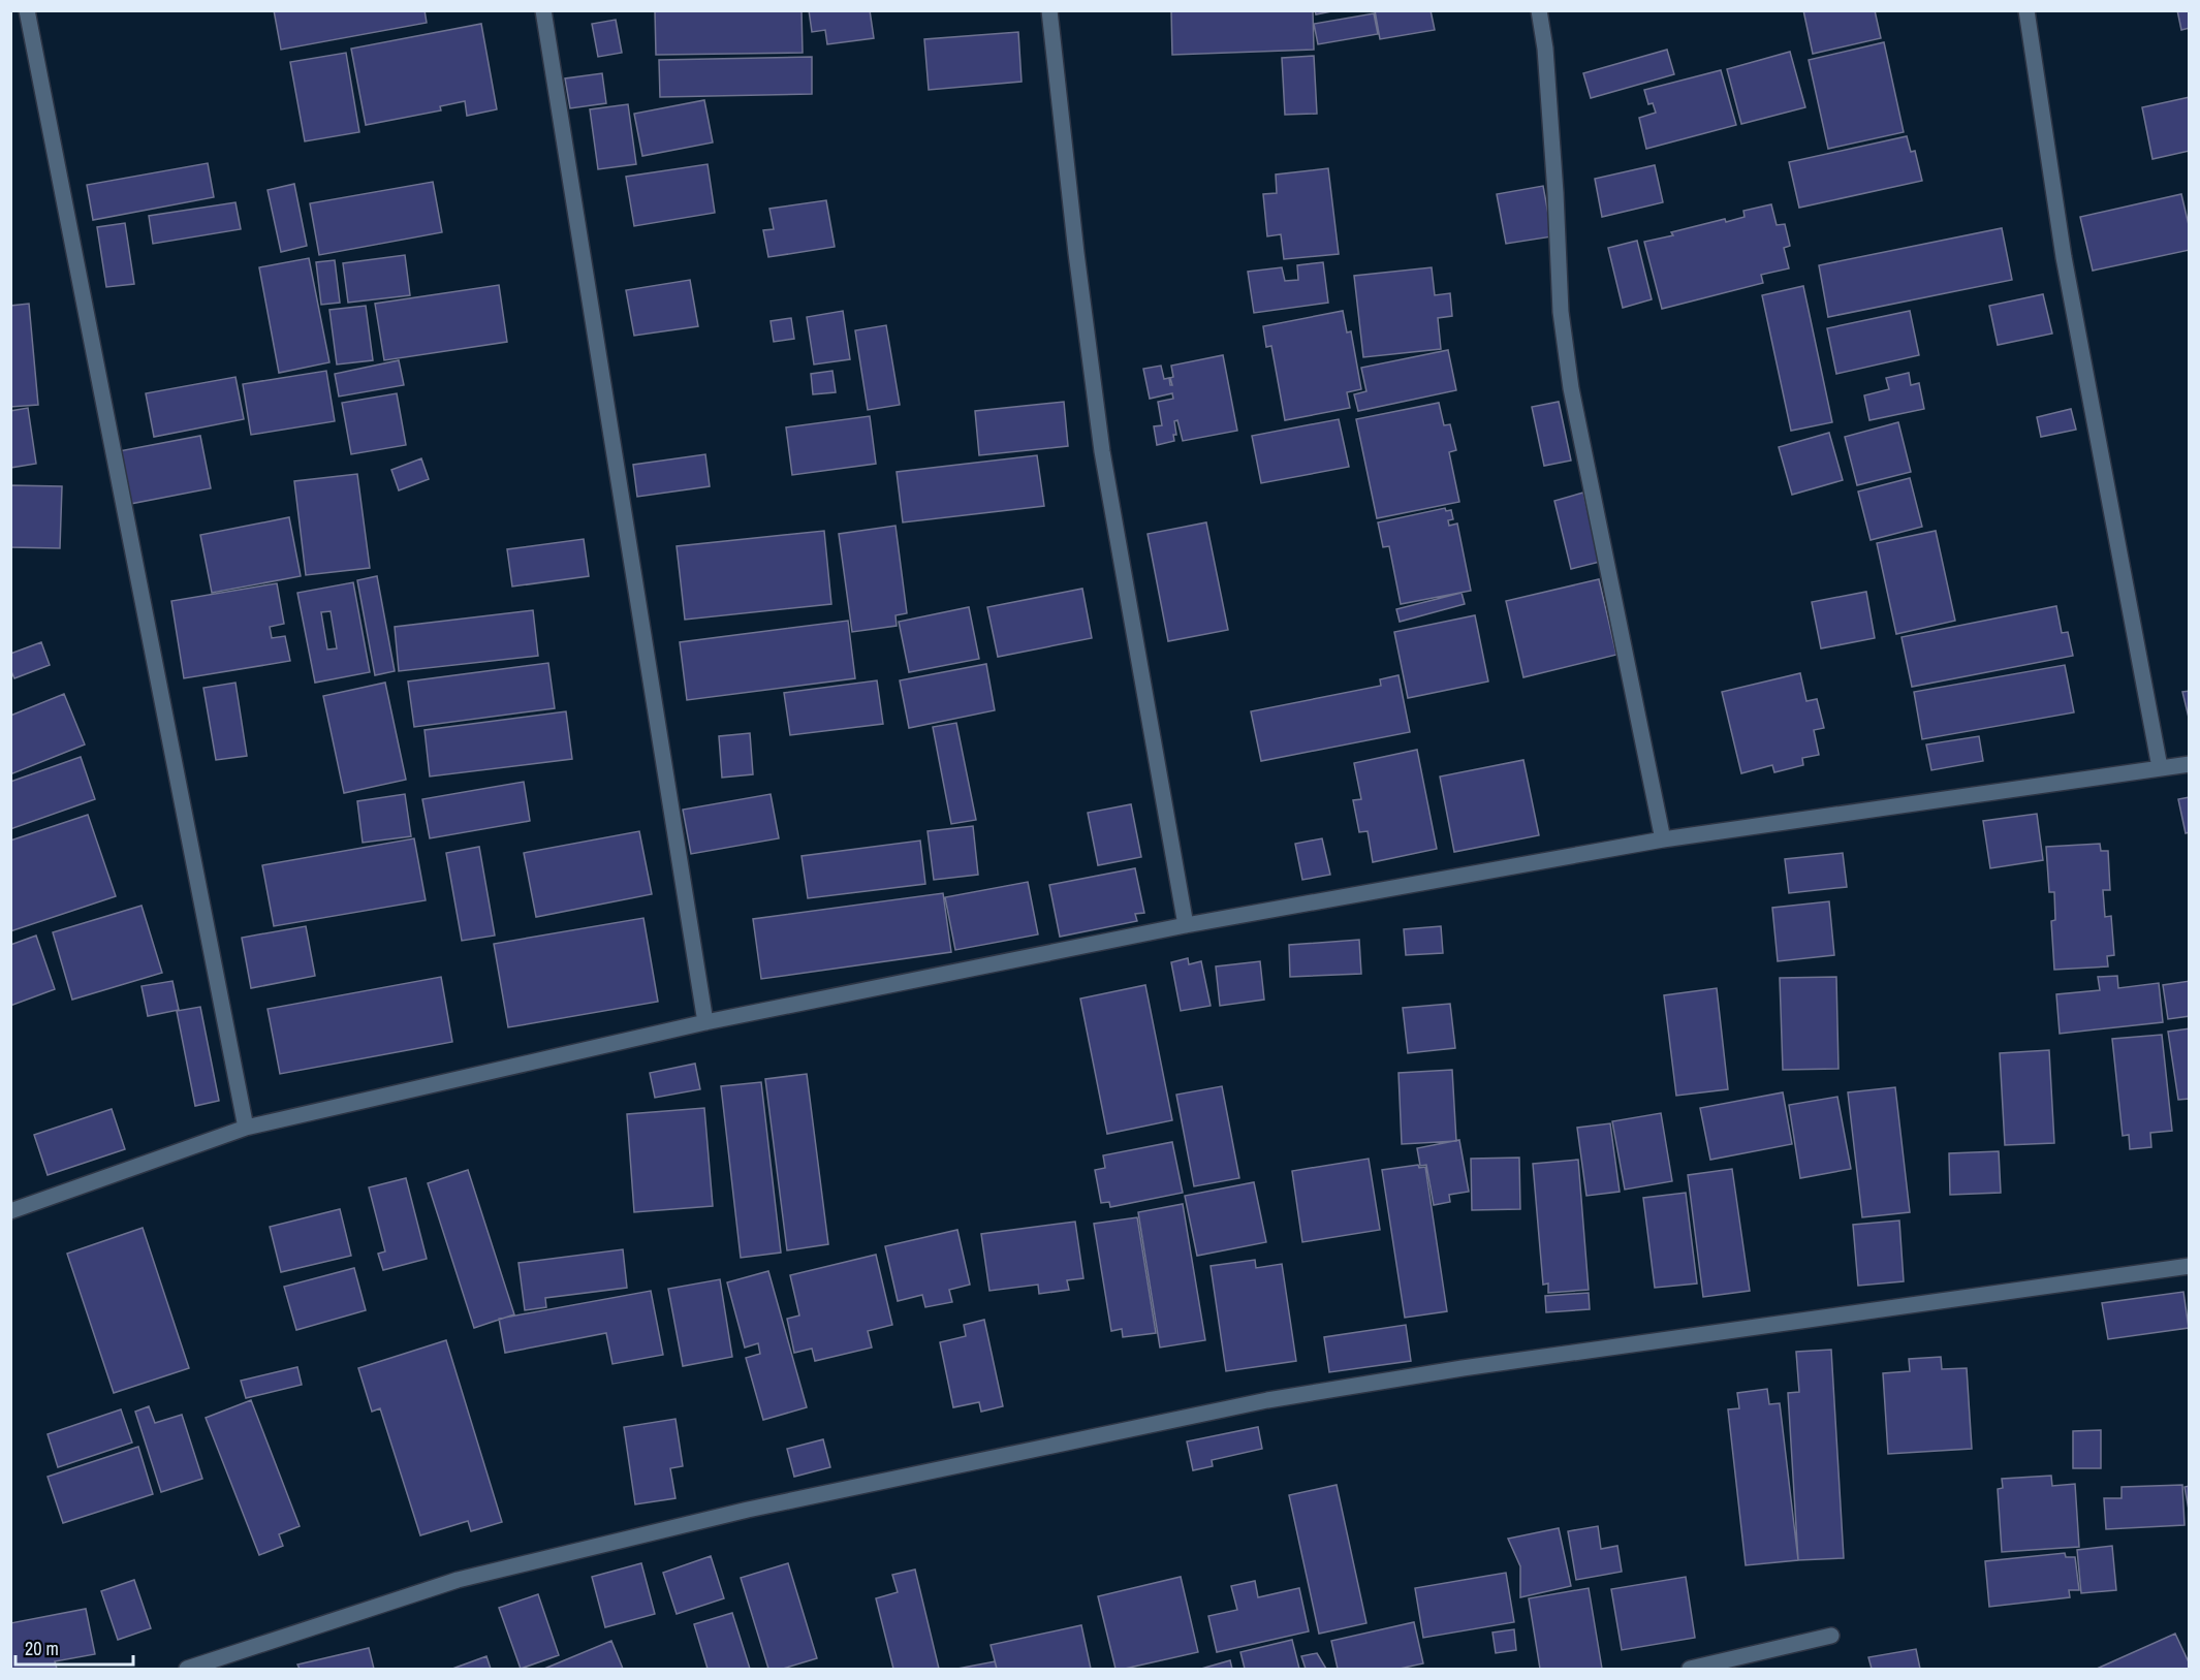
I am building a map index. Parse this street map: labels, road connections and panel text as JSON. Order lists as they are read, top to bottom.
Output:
{
  "scale_bar": "20 m"
}
